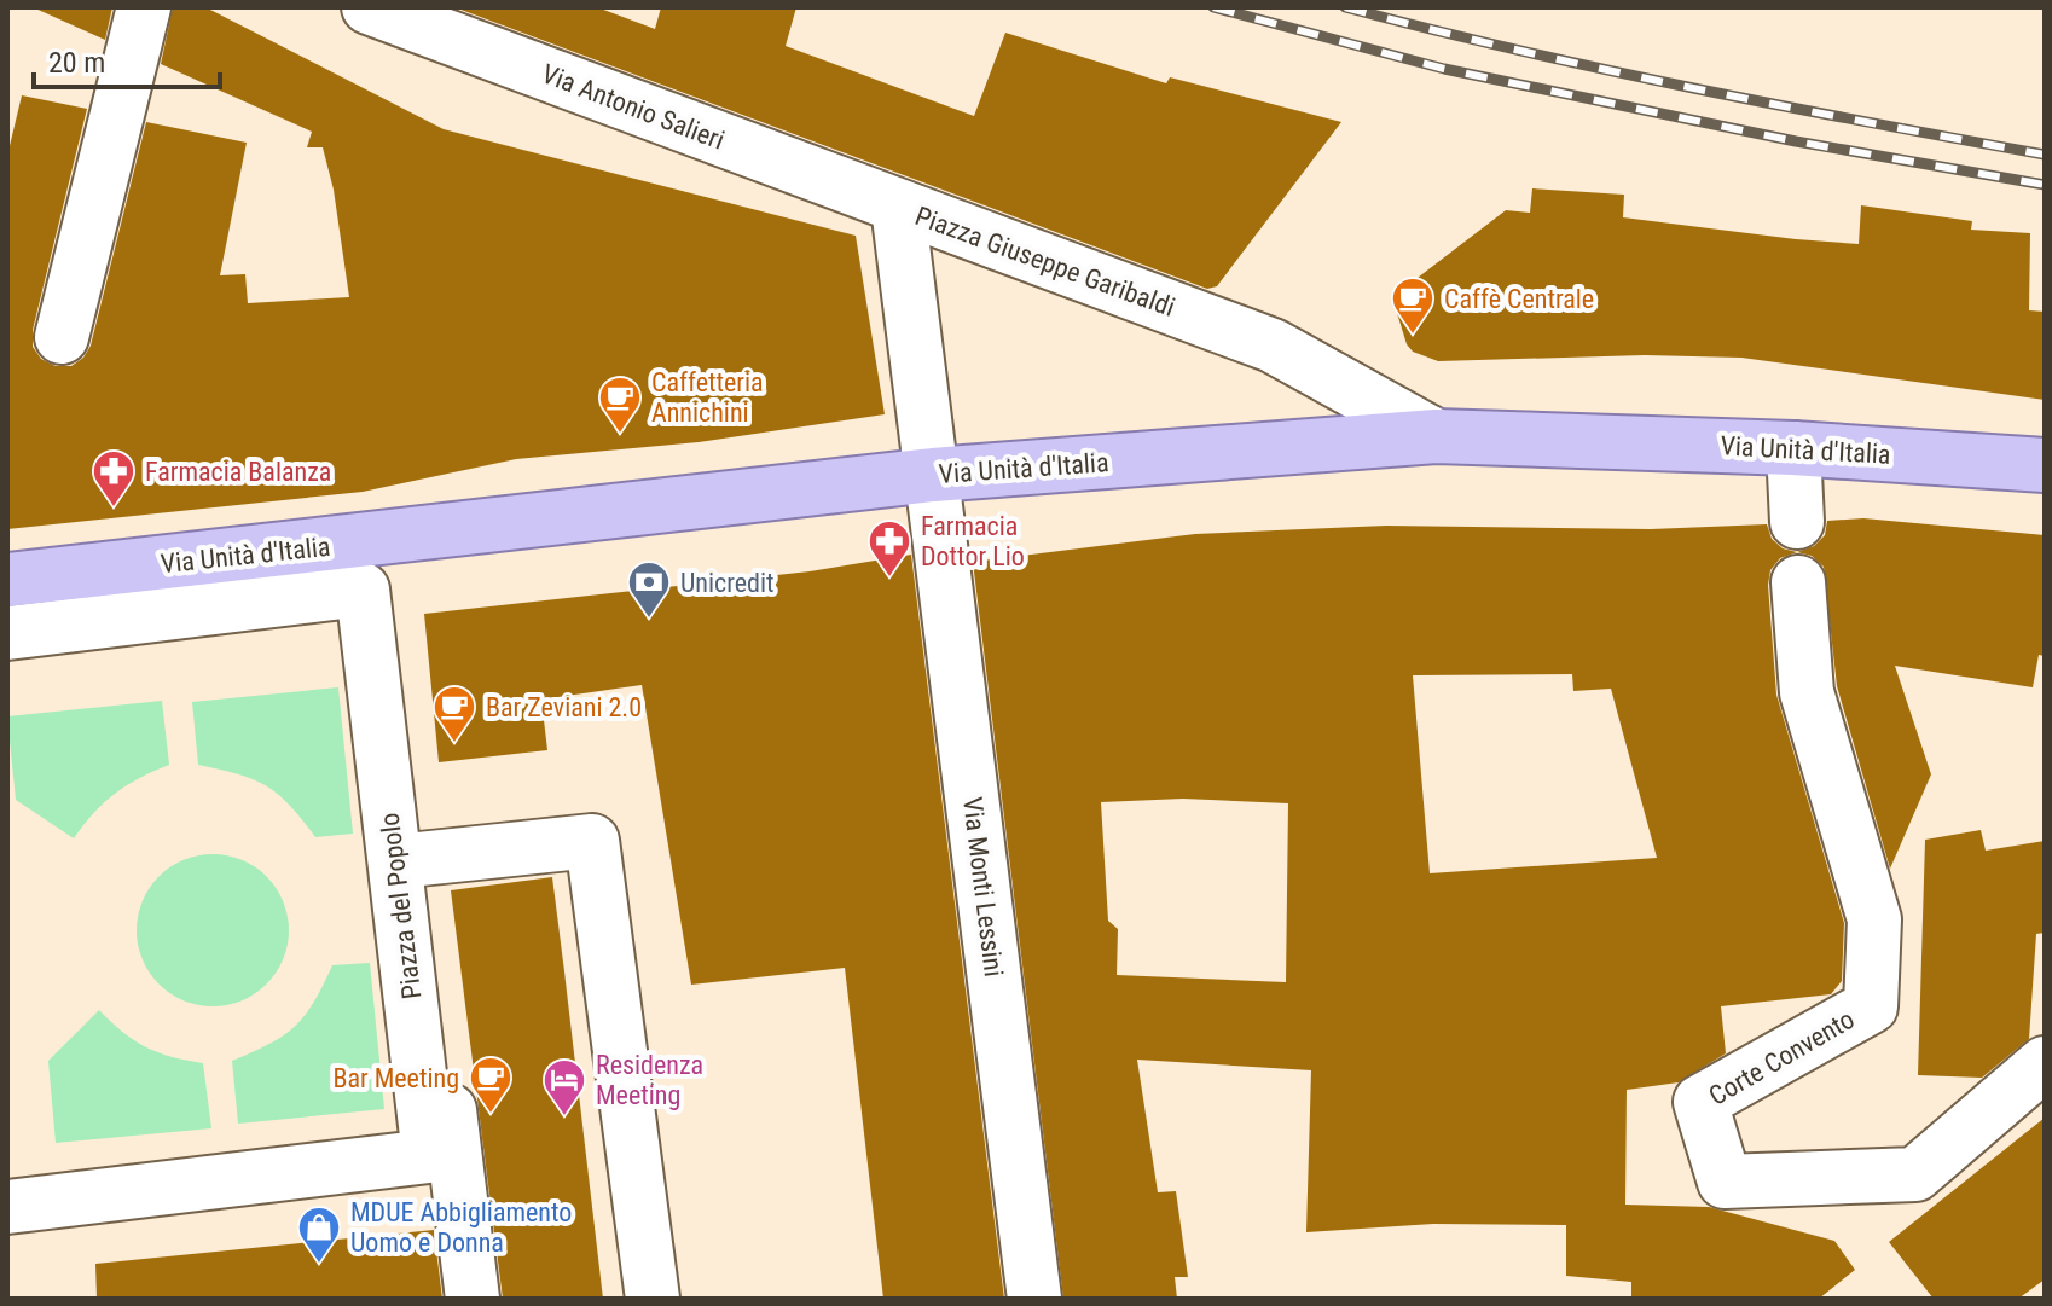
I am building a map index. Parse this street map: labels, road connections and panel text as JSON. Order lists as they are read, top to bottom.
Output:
{
  "streets": {
    "main road": ["Via Unità d'Italia"],
    "street": [
      "Via Antonio Salieri",
      "Piazza Giuseppe Garibaldi",
      "Via Monti Lessini",
      "Piazza del Popolo",
      "Corte Convento"
    ]
  },
  "crossings": [
    ["Via Antonio Salieri", "Piazza Giuseppe Garibaldi"],
    ["Piazza Giuseppe Garibaldi", "Via Unità d'Italia"],
    ["Piazza Giuseppe Garibaldi", "Via Monti Lessini"],
    ["Via Unità d'Italia", "Via Monti Lessini"],
    ["Via Unità d'Italia", "Piazza del Popolo"]
  ],
  "places": {
    "cafe": [
      "Caffè Centrale",
      "Caffetteria Annichini",
      "Bar Zeviani 2.0",
      "Bar Meeting"
    ],
    "pharmacy": ["Farmacia Balanza", "Farmacia Dottor Lio"],
    "bank": ["Unicredit"],
    "hotel": ["Residenza Meeting"],
    "shop": ["MDUE Abbigliamento Uomo e Donna"]
  },
  "scale_bar": "20 m"
}
